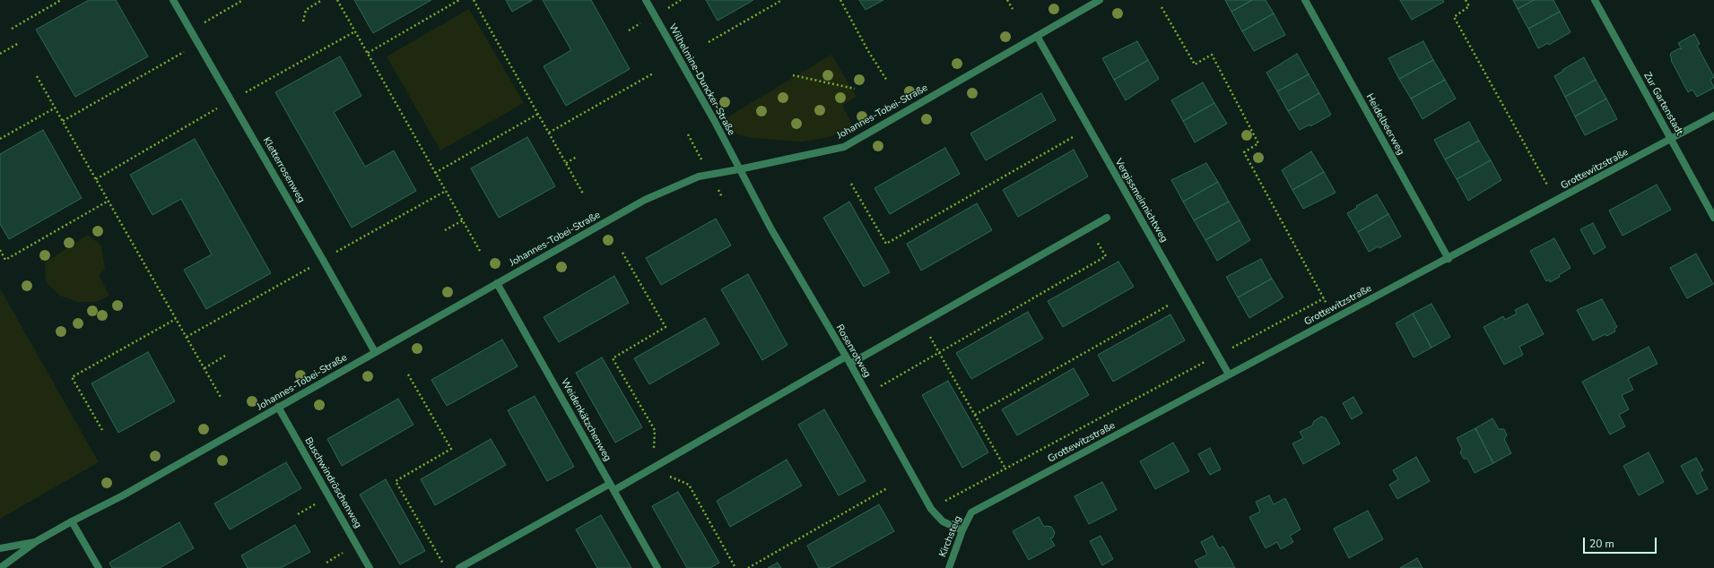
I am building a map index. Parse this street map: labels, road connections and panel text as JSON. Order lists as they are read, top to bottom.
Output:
{
  "streets": {
    "street": [
      "Wilhelmine-Duncker-Straße",
      "Zur Gartenstadt",
      "Johannes-Tobei-Straße",
      "Heidelbeerweg",
      "Grottewitzstraße",
      "Kletterrosenweg",
      "Vergissmeinnichtweg",
      "Rosenrotweg",
      "Weidenkätzchenweg",
      "Buschwindröschenweg",
      "Kirchsteig"
    ]
  },
  "crossings": [
    ["Wilhelmine-Duncker-Straße", "Johannes-Tobei-Straße"],
    ["Wilhelmine-Duncker-Straße", "Rosenrotweg"],
    ["Zur Gartenstadt", "Grottewitzstraße"],
    ["Johannes-Tobei-Straße", "Kletterrosenweg"],
    ["Johannes-Tobei-Straße", "Vergissmeinnichtweg"],
    ["Johannes-Tobei-Straße", "Rosenrotweg"],
    ["Johannes-Tobei-Straße", "Weidenkätzchenweg"],
    ["Johannes-Tobei-Straße", "Buschwindröschenweg"],
    ["Heidelbeerweg", "Grottewitzstraße"],
    ["Grottewitzstraße", "Vergissmeinnichtweg"],
    ["Grottewitzstraße", "Kirchsteig"],
    ["Rosenrotweg", "Kirchsteig"]
  ],
  "scale_bar": "20 m"
}
